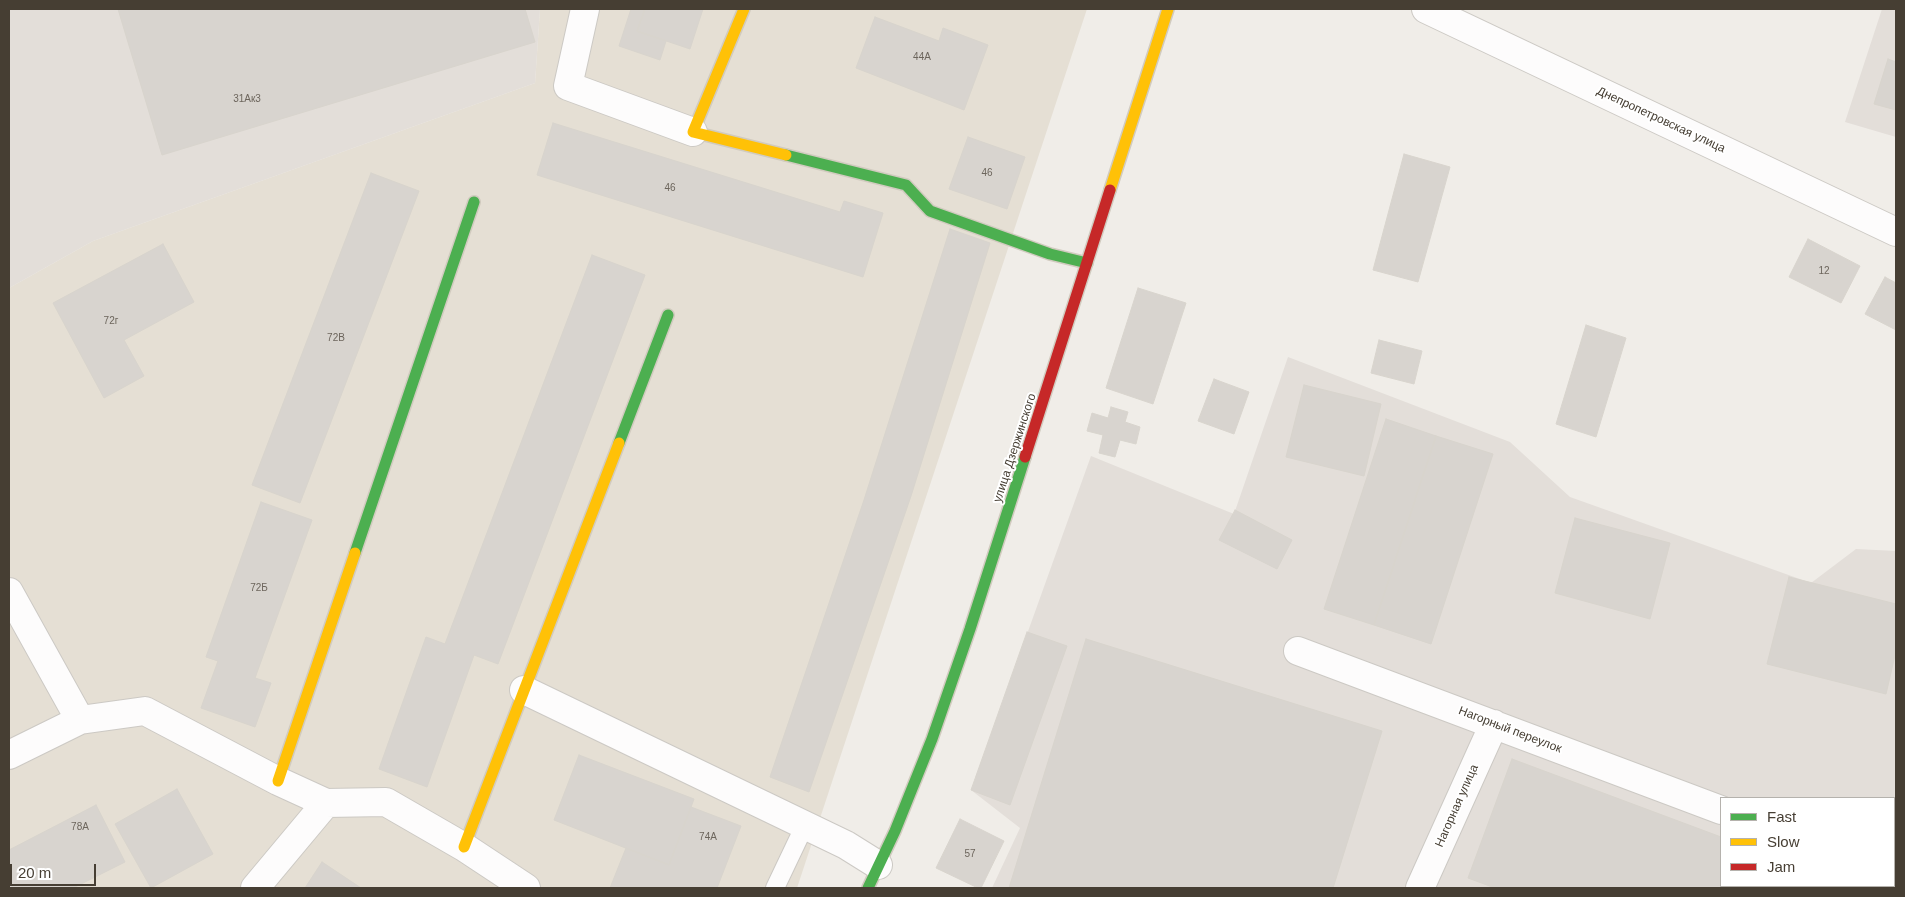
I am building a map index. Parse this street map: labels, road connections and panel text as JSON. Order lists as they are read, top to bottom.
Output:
{
  "streets": {
    "street": [
      "Днепропетровская улица",
      "улица Дзержинского",
      "Нагорный переулок",
      "Нагорная улица"
    ]
  },
  "crossings": [
    ["Нагорный переулок", "Нагорная улица"]
  ],
  "house_numbers": [
    "44А",
    "31Ак3",
    "46",
    "46",
    "12",
    "72г",
    "72В",
    "72Б",
    "78А",
    "74А",
    "57"
  ],
  "legend": ["Fast", "Slow", "Jam"],
  "scale_bar": "20 m"
}
